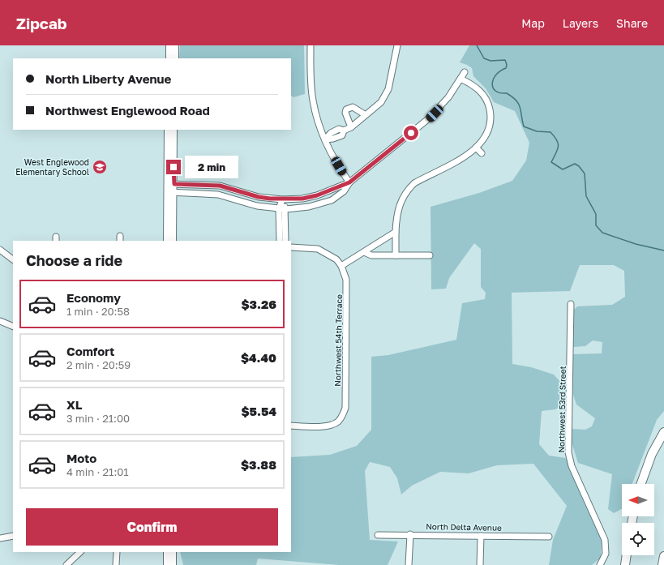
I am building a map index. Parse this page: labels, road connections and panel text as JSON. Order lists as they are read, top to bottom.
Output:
{
  "streets": {
    "street": ["Northwest 54th Terrace", "Northwest 53rd Street", "North Delta Avenue"]
  },
  "places": {
    "school or university": ["West Englewood Elementary School"]
  },
  "north": "left",
  "page": {
    "header": "Zipcab",
    "nav": ["Map", "Layers", "Share"],
    "banner": ["North Liberty Avenue", "Northwest Englewood Road"],
    "bubble": "2 min",
    "heading": "Choose a ride",
    "list": [
      {
        "name": "Economy",
        "note": "1 min · 20:58",
        "value": "$3.26"
      },
      {
        "name": "Comfort",
        "note": "2 min · 20:59",
        "value": "$4.40"
      },
      {
        "name": "XL",
        "note": "3 min · 21:00",
        "value": "$5.54"
      },
      {
        "name": "Moto",
        "note": "4 min · 21:01",
        "value": "$3.88"
      }
    ],
    "buttons": "Confirm"
  }
}
